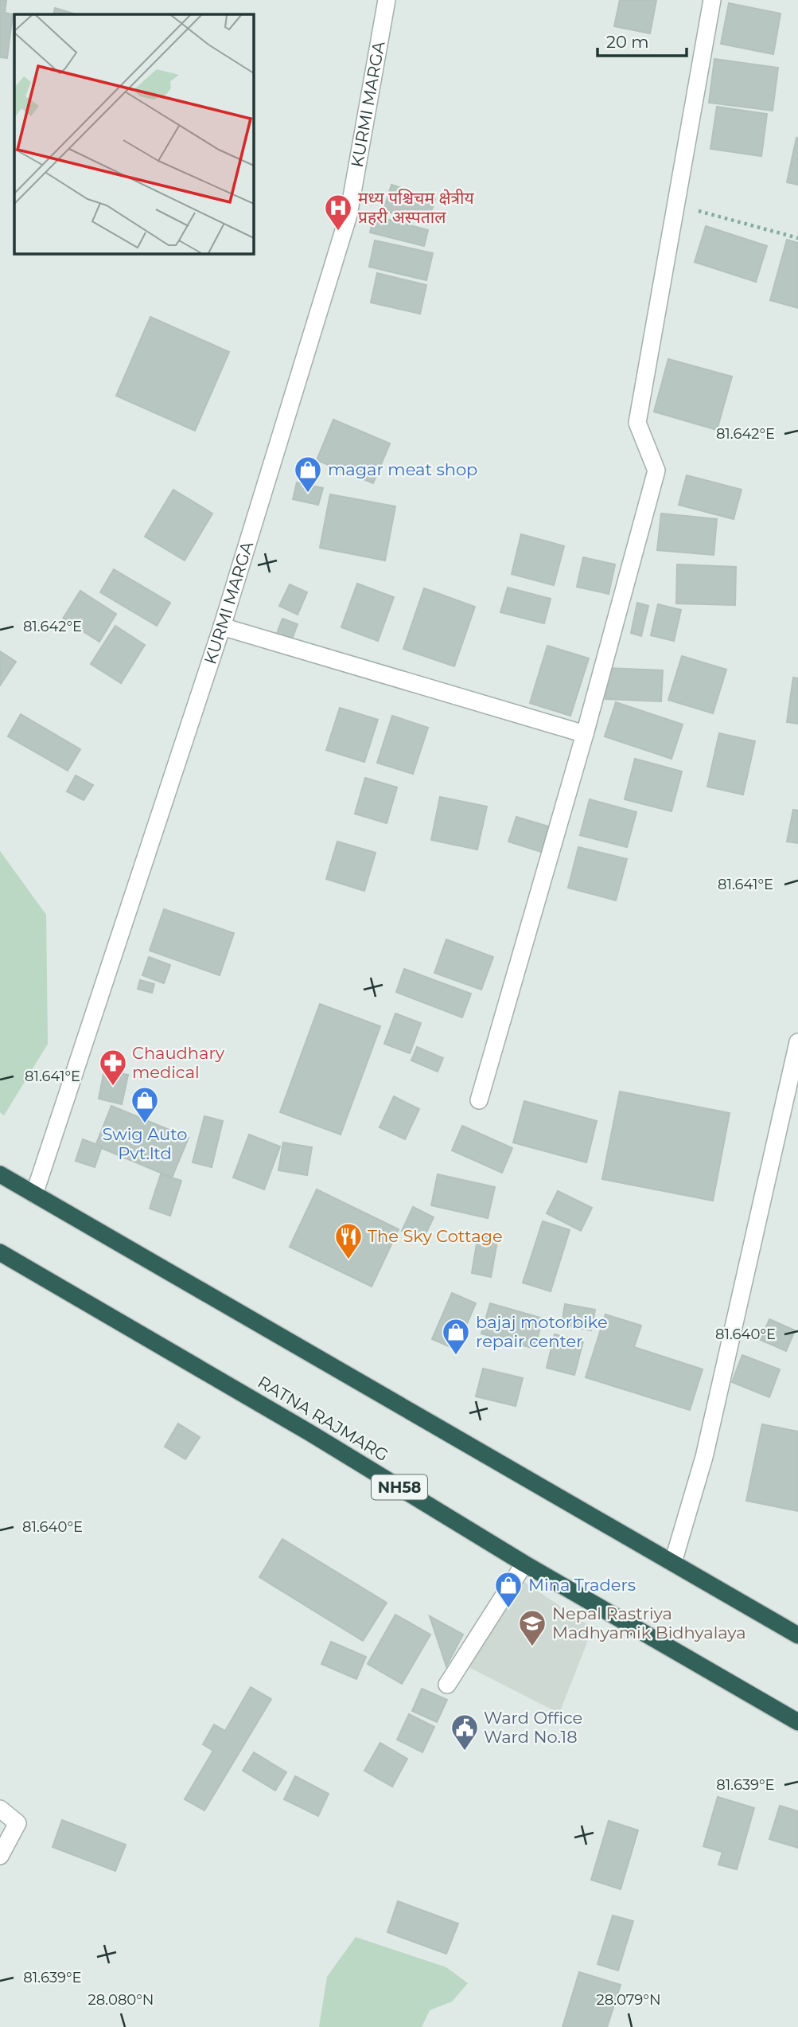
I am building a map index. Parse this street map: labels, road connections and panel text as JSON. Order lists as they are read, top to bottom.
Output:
{
  "streets": {
    "highway": ["RATNA RAJMARG", "NH58"],
    "street": ["KURMI MARGA"]
  },
  "places": {
    "hospital": ["मध्य पश्चिचम क्षेत्रीय प्रहरी अस्पताल"],
    "shop": [
      "magar meat shop",
      "Swig Auto Pvt.ltd",
      "bajaj motorbike repair center",
      "Mina Traders"
    ],
    "pharmacy": ["Chaudhary medical"],
    "restaurant": ["The Sky Cottage"],
    "school or university": ["Nepal Rastriya Madhyamik Bidhyalaya"],
    "public building": ["Ward Office Ward No.18"]
  },
  "scale_bar": "20 m",
  "coordinates": [
    "81.642°E",
    "81.641°E",
    "81.640°E",
    "81.639°E",
    "28.080°N",
    "28.079°N"
  ]
}
